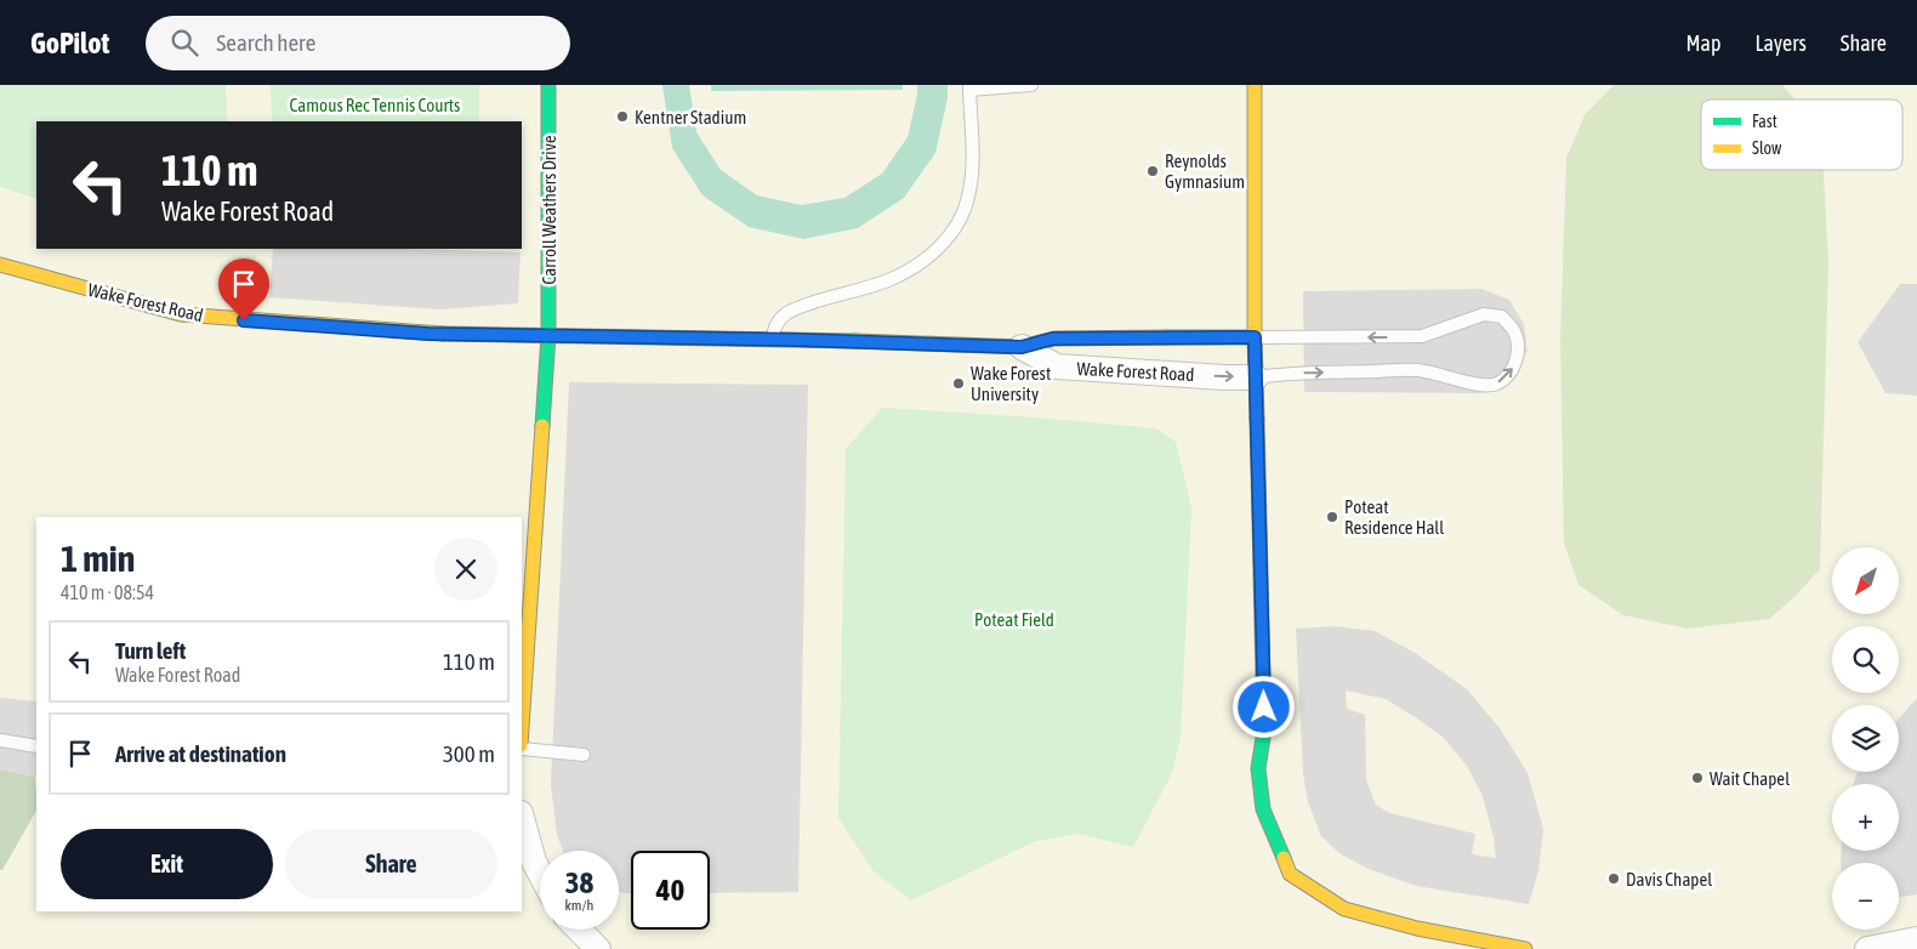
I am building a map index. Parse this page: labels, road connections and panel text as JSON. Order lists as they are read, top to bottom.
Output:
{
  "streets": {
    "street": ["Carroll Weathers Drive", "Wake Forest Road"]
  },
  "crossings": [
    ["Carroll Weathers Drive", "Wake Forest Road"]
  ],
  "parks": ["Camous Rec Tennis Courts", "Poteat Field"],
  "places": [
    "Kentner Stadium",
    "Reynolds Gymnasium",
    "Wake Forest University",
    "Poteat Residence Hall",
    "Wait Chapel",
    "Davis Chapel"
  ],
  "legend": ["Fast", "Slow"],
  "north": "bottom left",
  "page": {
    "header": "GoPilot",
    "search": "Search here",
    "nav": ["Map", "Layers", "Share"],
    "turn": ["110 m", "Wake Forest Road"],
    "heading": ["1 min", "410 m · 08:54"],
    "map_buttons": ["+", "−"],
    "list": [
      {
        "name": "Turn left",
        "note": "Wake Forest Road",
        "value": "110 m"
      },
      {
        "name": "Arrive at destination",
        "value": "300 m"
      }
    ],
    "buttons": ["Exit", "Share"],
    "speed": "38 km/h",
    "limit": "40"
  }
}
